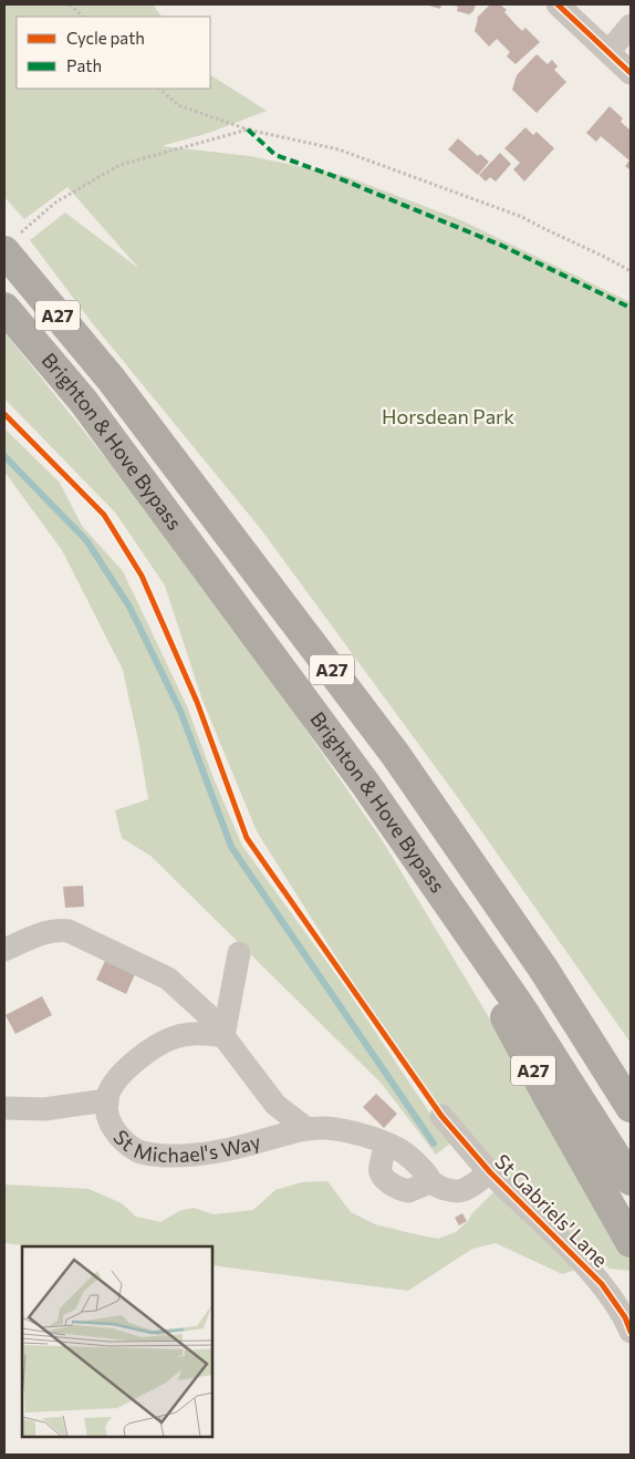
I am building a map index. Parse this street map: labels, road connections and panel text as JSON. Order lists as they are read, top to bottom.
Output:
{
  "streets": {
    "highway": ["A27", "Brighton & Hove Bypass"],
    "street": ["St Michael's Way", "St Gabriels' Lane"]
  },
  "crossings": [
    ["A27", "Brighton & Hove Bypass"]
  ],
  "parks": ["Horsdean Park"],
  "legend": ["Cycle path", "Path"]
}
